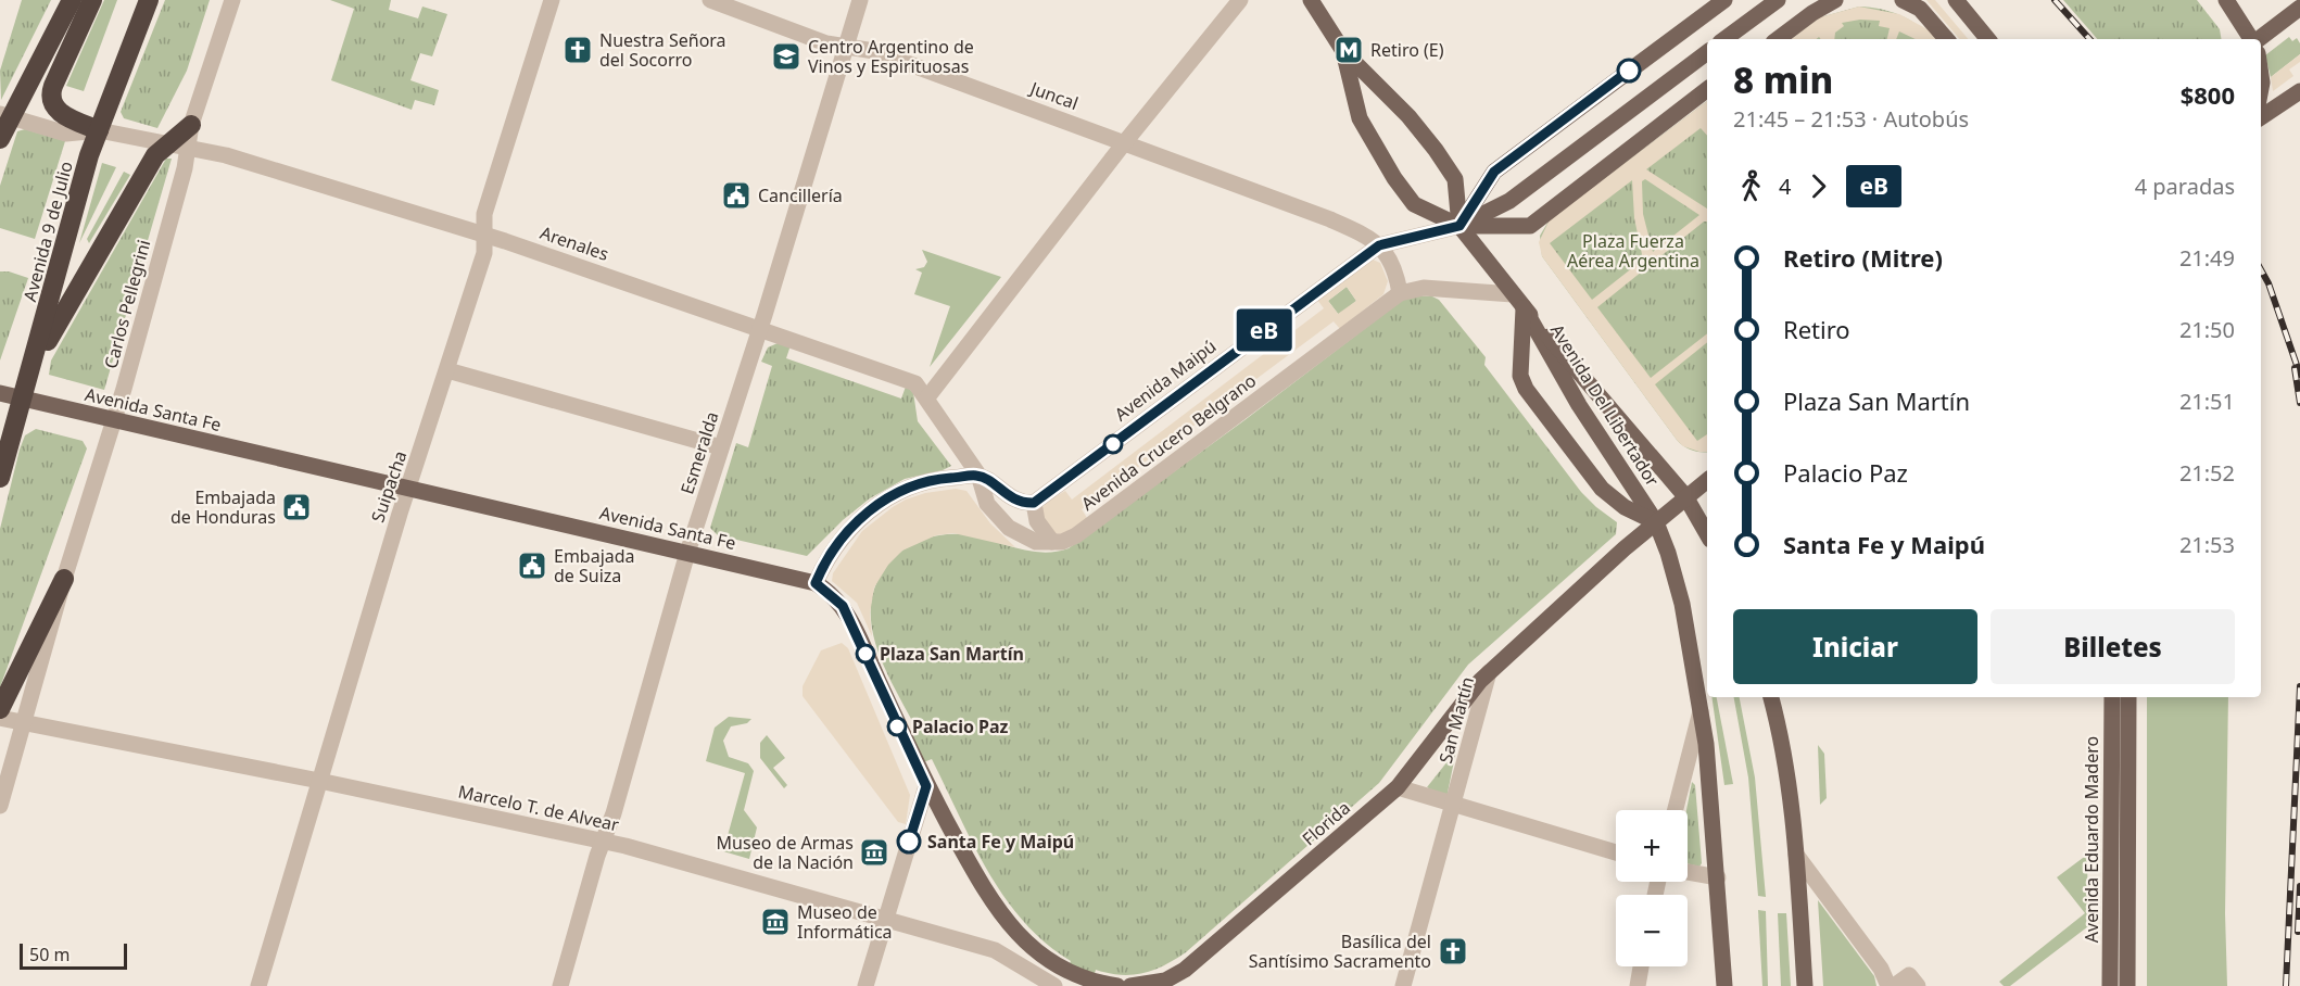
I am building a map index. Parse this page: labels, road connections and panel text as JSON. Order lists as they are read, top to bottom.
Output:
{
  "streets": {
    "highway": ["Avenida 9 de Julio"],
    "main road": [
      "Avenida Del Libertador",
      "Avenida Santa Fe",
      "San Martín",
      "Florida",
      "Avenida Eduardo Madero"
    ],
    "street": [
      "Juncal",
      "Arenales",
      "Carlos Pellegrini",
      "Avenida Maipú",
      "Avenida Crucero Belgrano",
      "Esmeralda",
      "Suipacha",
      "Marcelo T. de Alvear"
    ]
  },
  "crossings": [
    ["Juncal", "Avenida Maipú"],
    ["Juncal", "Esmeralda"],
    ["Avenida 9 de Julio", "Arenales"],
    ["Avenida 9 de Julio", "Avenida Santa Fe"],
    ["Arenales", "Carlos Pellegrini"],
    ["Arenales", "Avenida Crucero Belgrano"],
    ["Arenales", "Esmeralda"],
    ["Arenales", "Suipacha"],
    ["Carlos Pellegrini", "Avenida Santa Fe"],
    ["Carlos Pellegrini", "Marcelo T. de Alvear"],
    ["Avenida Maipú", "Avenida Del Libertador"],
    ["Avenida Del Libertador", "Avenida Crucero Belgrano"],
    ["Avenida Del Libertador", "San Martín"],
    ["Avenida Santa Fe", "Esmeralda"],
    ["Avenida Santa Fe", "Suipacha"],
    ["Esmeralda", "Marcelo T. de Alvear"],
    ["Suipacha", "Marcelo T. de Alvear"],
    ["San Martín", "Florida"]
  ],
  "parks": ["Plaza Fuerza Aérea Argentina"],
  "places": {
    "church": ["Nuestra Señora del Socorro", "Basílica del Santísimo Sacramento"],
    "metro station": ["Retiro (E)"],
    "school or university": ["Centro Argentino de Vinos y Espirituosas"],
    "public building": ["Cancillería", "Embajada de Honduras", "Embajada de Suiza"],
    "other": ["Plaza San Martín", "Palacio Paz", "Santa Fe y Maipú"],
    "museum": ["Museo de Armas de la Nación", "Museo de Informática"]
  },
  "lines": ["bus line eB"],
  "scale_bar": "50 m",
  "page": {
    "on_map": "eB",
    "heading": ["8 min", "21:45 – 21:53 · Autobús", "$800"],
    "legs": ["4", "eB", "4 paradas"],
    "list": [
      {
        "name": "Retiro (Mitre)",
        "value": "21:49"
      },
      {
        "name": "Retiro",
        "value": "21:50"
      },
      {
        "name": "Plaza San Martín",
        "value": "21:51"
      },
      {
        "name": "Palacio Paz",
        "value": "21:52"
      },
      {
        "name": "Santa Fe y Maipú",
        "value": "21:53"
      }
    ],
    "buttons": ["Iniciar", "Billetes"],
    "map_buttons": ["+", "−"],
    "scale": "50 m"
  }
}
